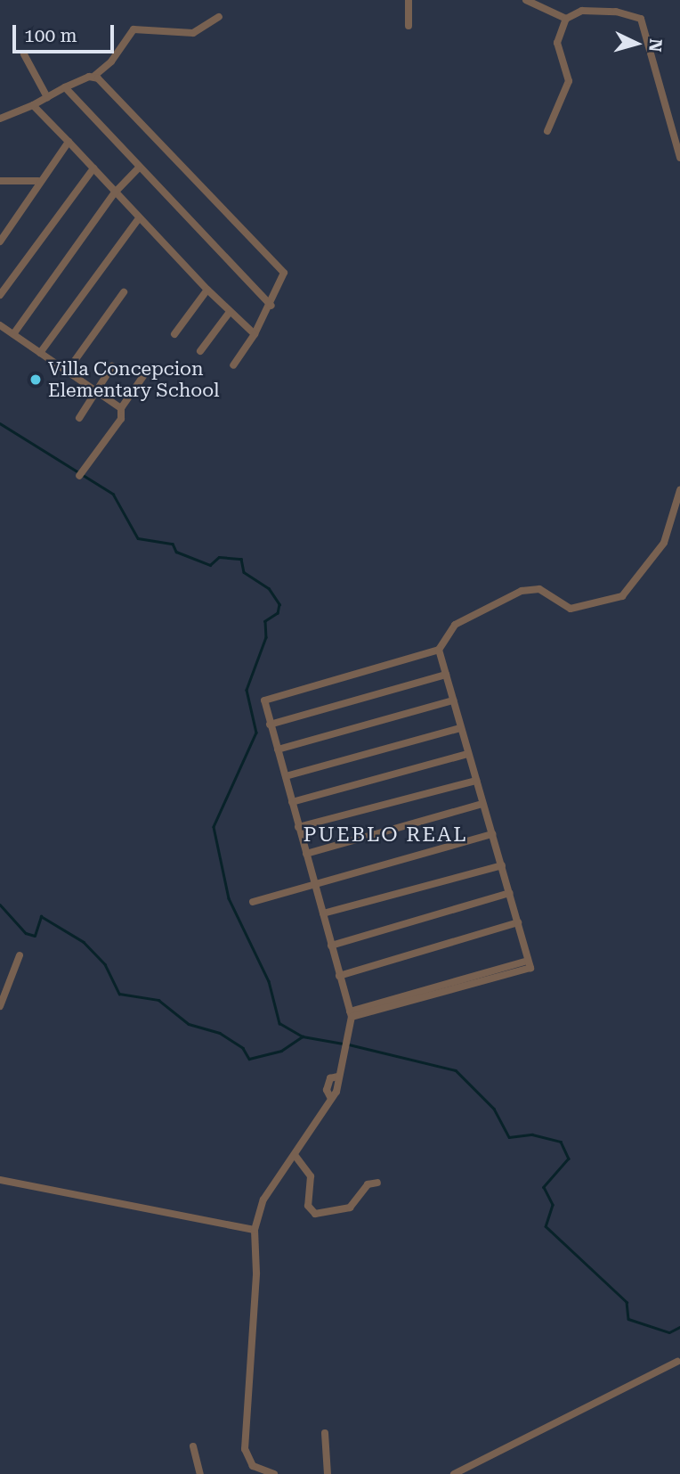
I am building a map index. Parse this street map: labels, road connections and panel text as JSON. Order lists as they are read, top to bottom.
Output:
{
  "districts": ["PUEBLO REAL"],
  "places": ["Villa Concepcion Elementary School"],
  "scale_bar": "100 m",
  "north": "right"
}
